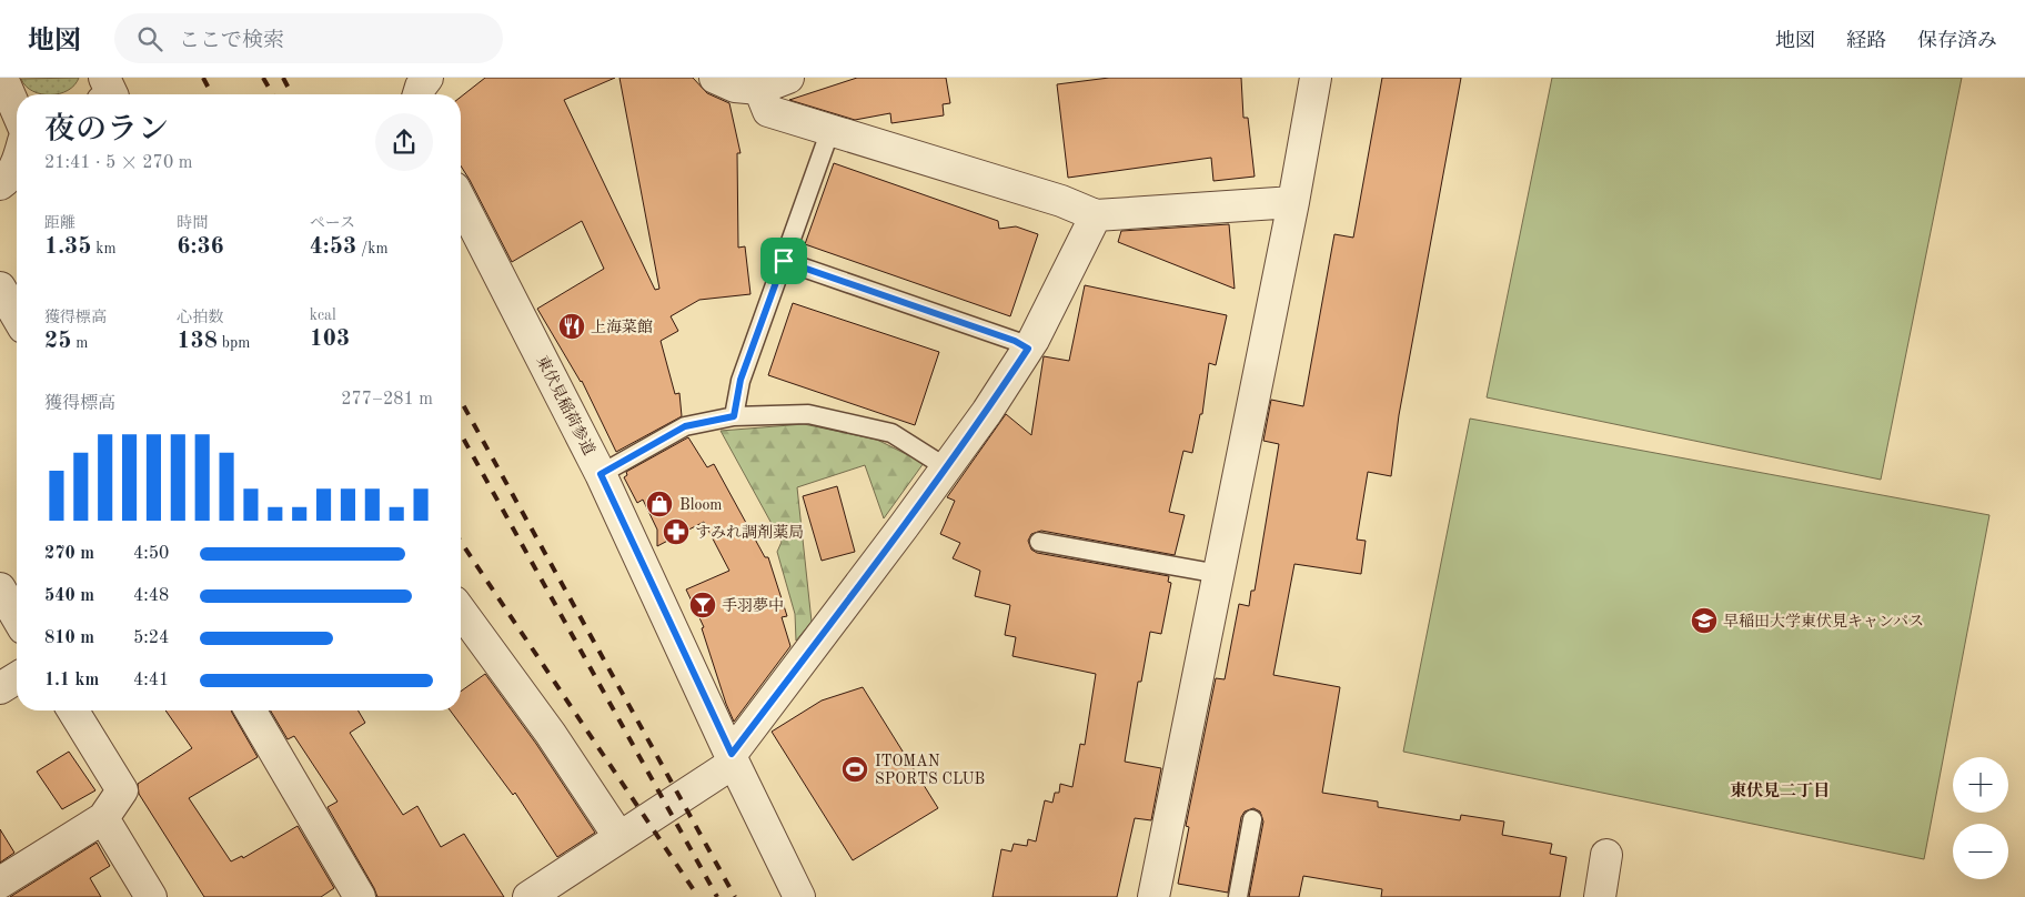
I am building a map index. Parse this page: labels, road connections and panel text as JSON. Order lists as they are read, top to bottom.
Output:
{
  "streets": {
    "street": ["東伏見稲荷参道"]
  },
  "districts": ["東伏見二丁目"],
  "places": {
    "restaurant": ["上海菜館"],
    "shop": ["Bloom"],
    "pharmacy": ["すみれ調剤薬局"],
    "bar": ["手羽夢中"],
    "school or university": ["早稲田大学東伏見キャンパス"],
    "sports": ["ITOMAN SPORTS CLUB"]
  },
  "page": {
    "header": "地図",
    "search": "ここで検索",
    "nav": ["地図", "経路", "保存済み"],
    "heading": ["夜のラン", "21:41 · 5 × 270 m"],
    "stats": [
      ["距離", "1.35 km"],
      ["時間", "6:36"],
      ["ペース", "4:53 /km"],
      ["獲得標高", "25 m"],
      ["心拍数", "138 bpm"],
      ["kcal", "103"]
    ],
    "chart": ["獲得標高", "277–281 m"],
    "list": [
      {
        "name": "270 m",
        "note": "4:50"
      },
      {
        "name": "540 m",
        "note": "4:48"
      },
      {
        "name": "810 m",
        "note": "5:24"
      },
      {
        "name": "1.1 km",
        "note": "4:41"
      }
    ],
    "map_buttons": ["+", "−"]
  }
}
